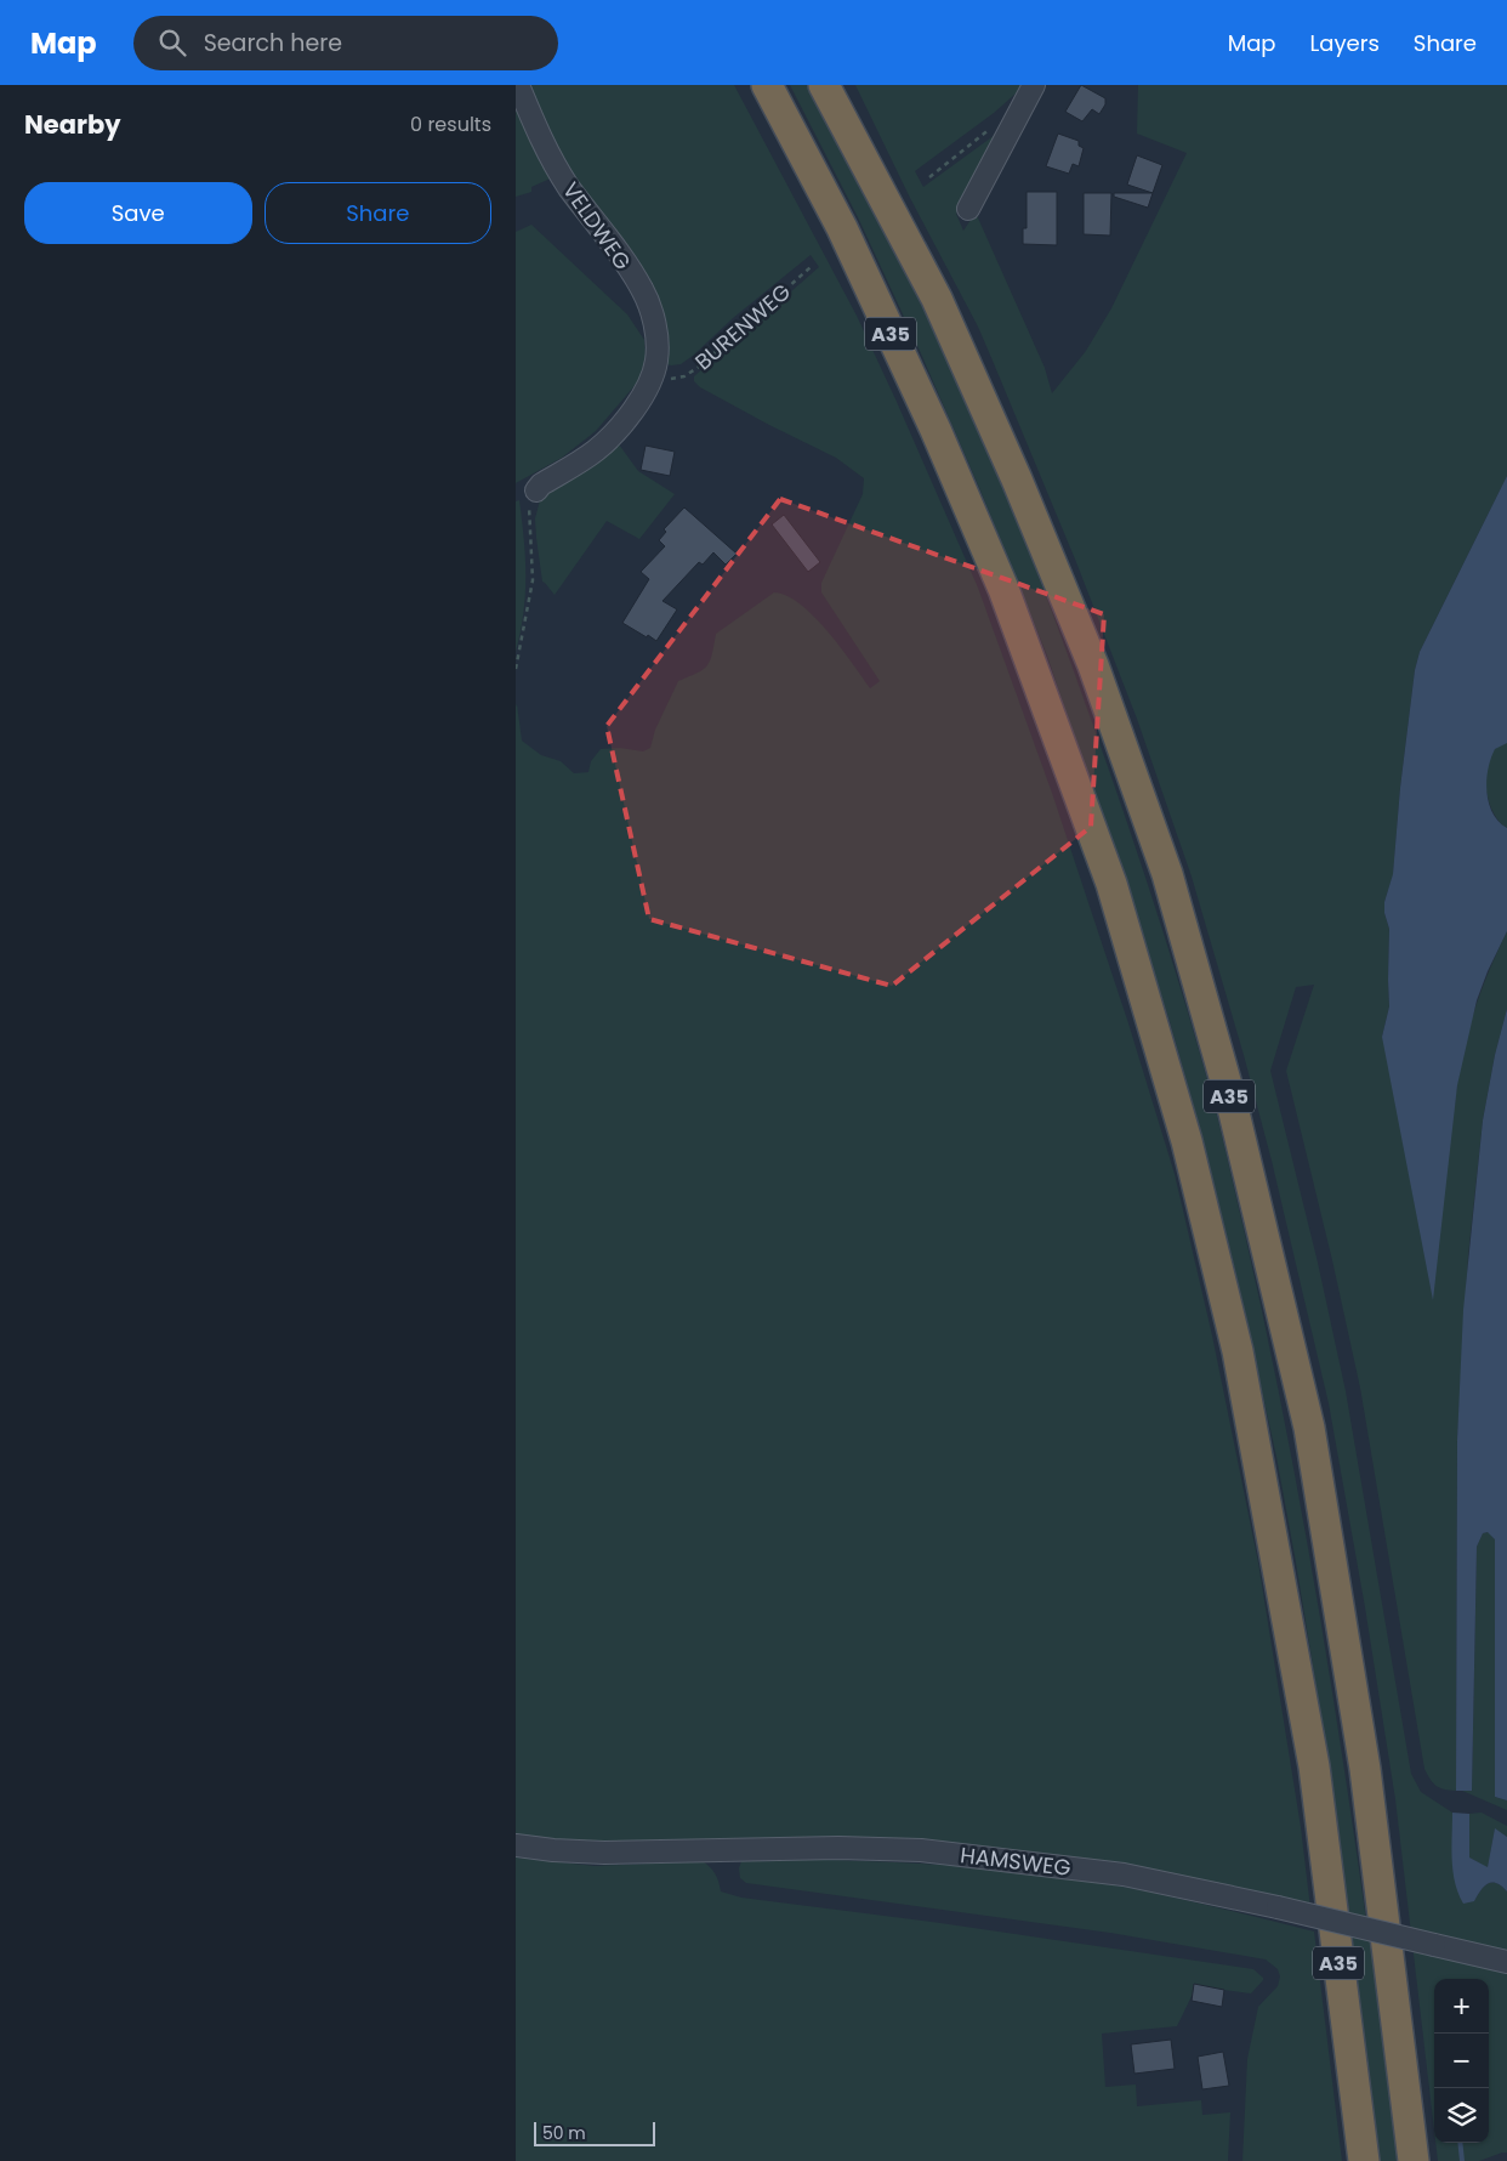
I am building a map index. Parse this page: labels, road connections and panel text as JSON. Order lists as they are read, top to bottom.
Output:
{
  "streets": {
    "highway": ["A35"],
    "street": ["VELDWEG", "HAMSWEG"],
    "path": ["BURENWEG"]
  },
  "crossings": [
    ["VELDWEG", "BURENWEG"]
  ],
  "scale_bar": "50 m",
  "page": {
    "header": "Map",
    "search": "Search here",
    "nav": ["Map", "Layers", "Share"],
    "heading": ["Nearby", "0 results"],
    "buttons": ["Save", "Share"],
    "map_buttons": ["+", "−"],
    "scale": "50 m"
  }
}
